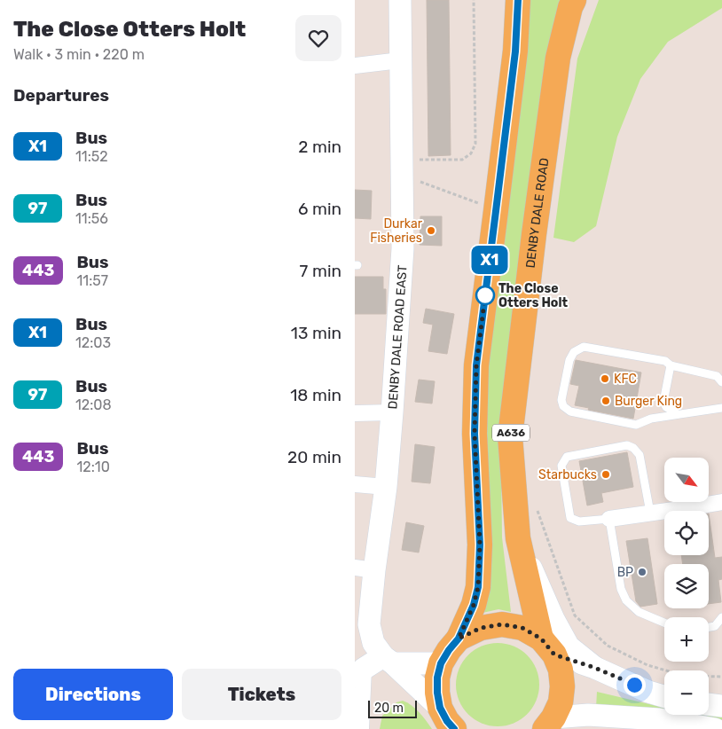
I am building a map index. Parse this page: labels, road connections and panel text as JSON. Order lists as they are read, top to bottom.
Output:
{
  "streets": {
    "main road": ["DENBY DALE ROAD", "A636"],
    "street": ["DENBY DALE ROAD EAST"]
  },
  "places": [
    "Durkar Fisheries",
    "The Close Otters Holt",
    "KFC",
    "Burger King",
    "Starbucks",
    "BP"
  ],
  "lines": ["bus line X1"],
  "scale_bar": "20 m",
  "north": "bottom right",
  "page": {
    "heading": [
      ["The Close Otters Holt", "Walk · 3 min · 220 m"],
      "Departures"
    ],
    "on_map": "X1",
    "list": [
      {
        "mark": "X1",
        "name": "Bus",
        "note": "11:52",
        "value": "2 min"
      },
      {
        "mark": "97",
        "name": "Bus",
        "note": "11:56",
        "value": "6 min"
      },
      {
        "mark": "443",
        "name": "Bus",
        "note": "11:57",
        "value": "7 min"
      },
      {
        "mark": "X1",
        "name": "Bus",
        "note": "12:03",
        "value": "13 min"
      },
      {
        "mark": "97",
        "name": "Bus",
        "note": "12:08",
        "value": "18 min"
      },
      {
        "mark": "443",
        "name": "Bus",
        "note": "12:10",
        "value": "20 min"
      }
    ],
    "map_buttons": ["+", "−"],
    "buttons": ["Directions", "Tickets"],
    "scale": "20 m"
  }
}
